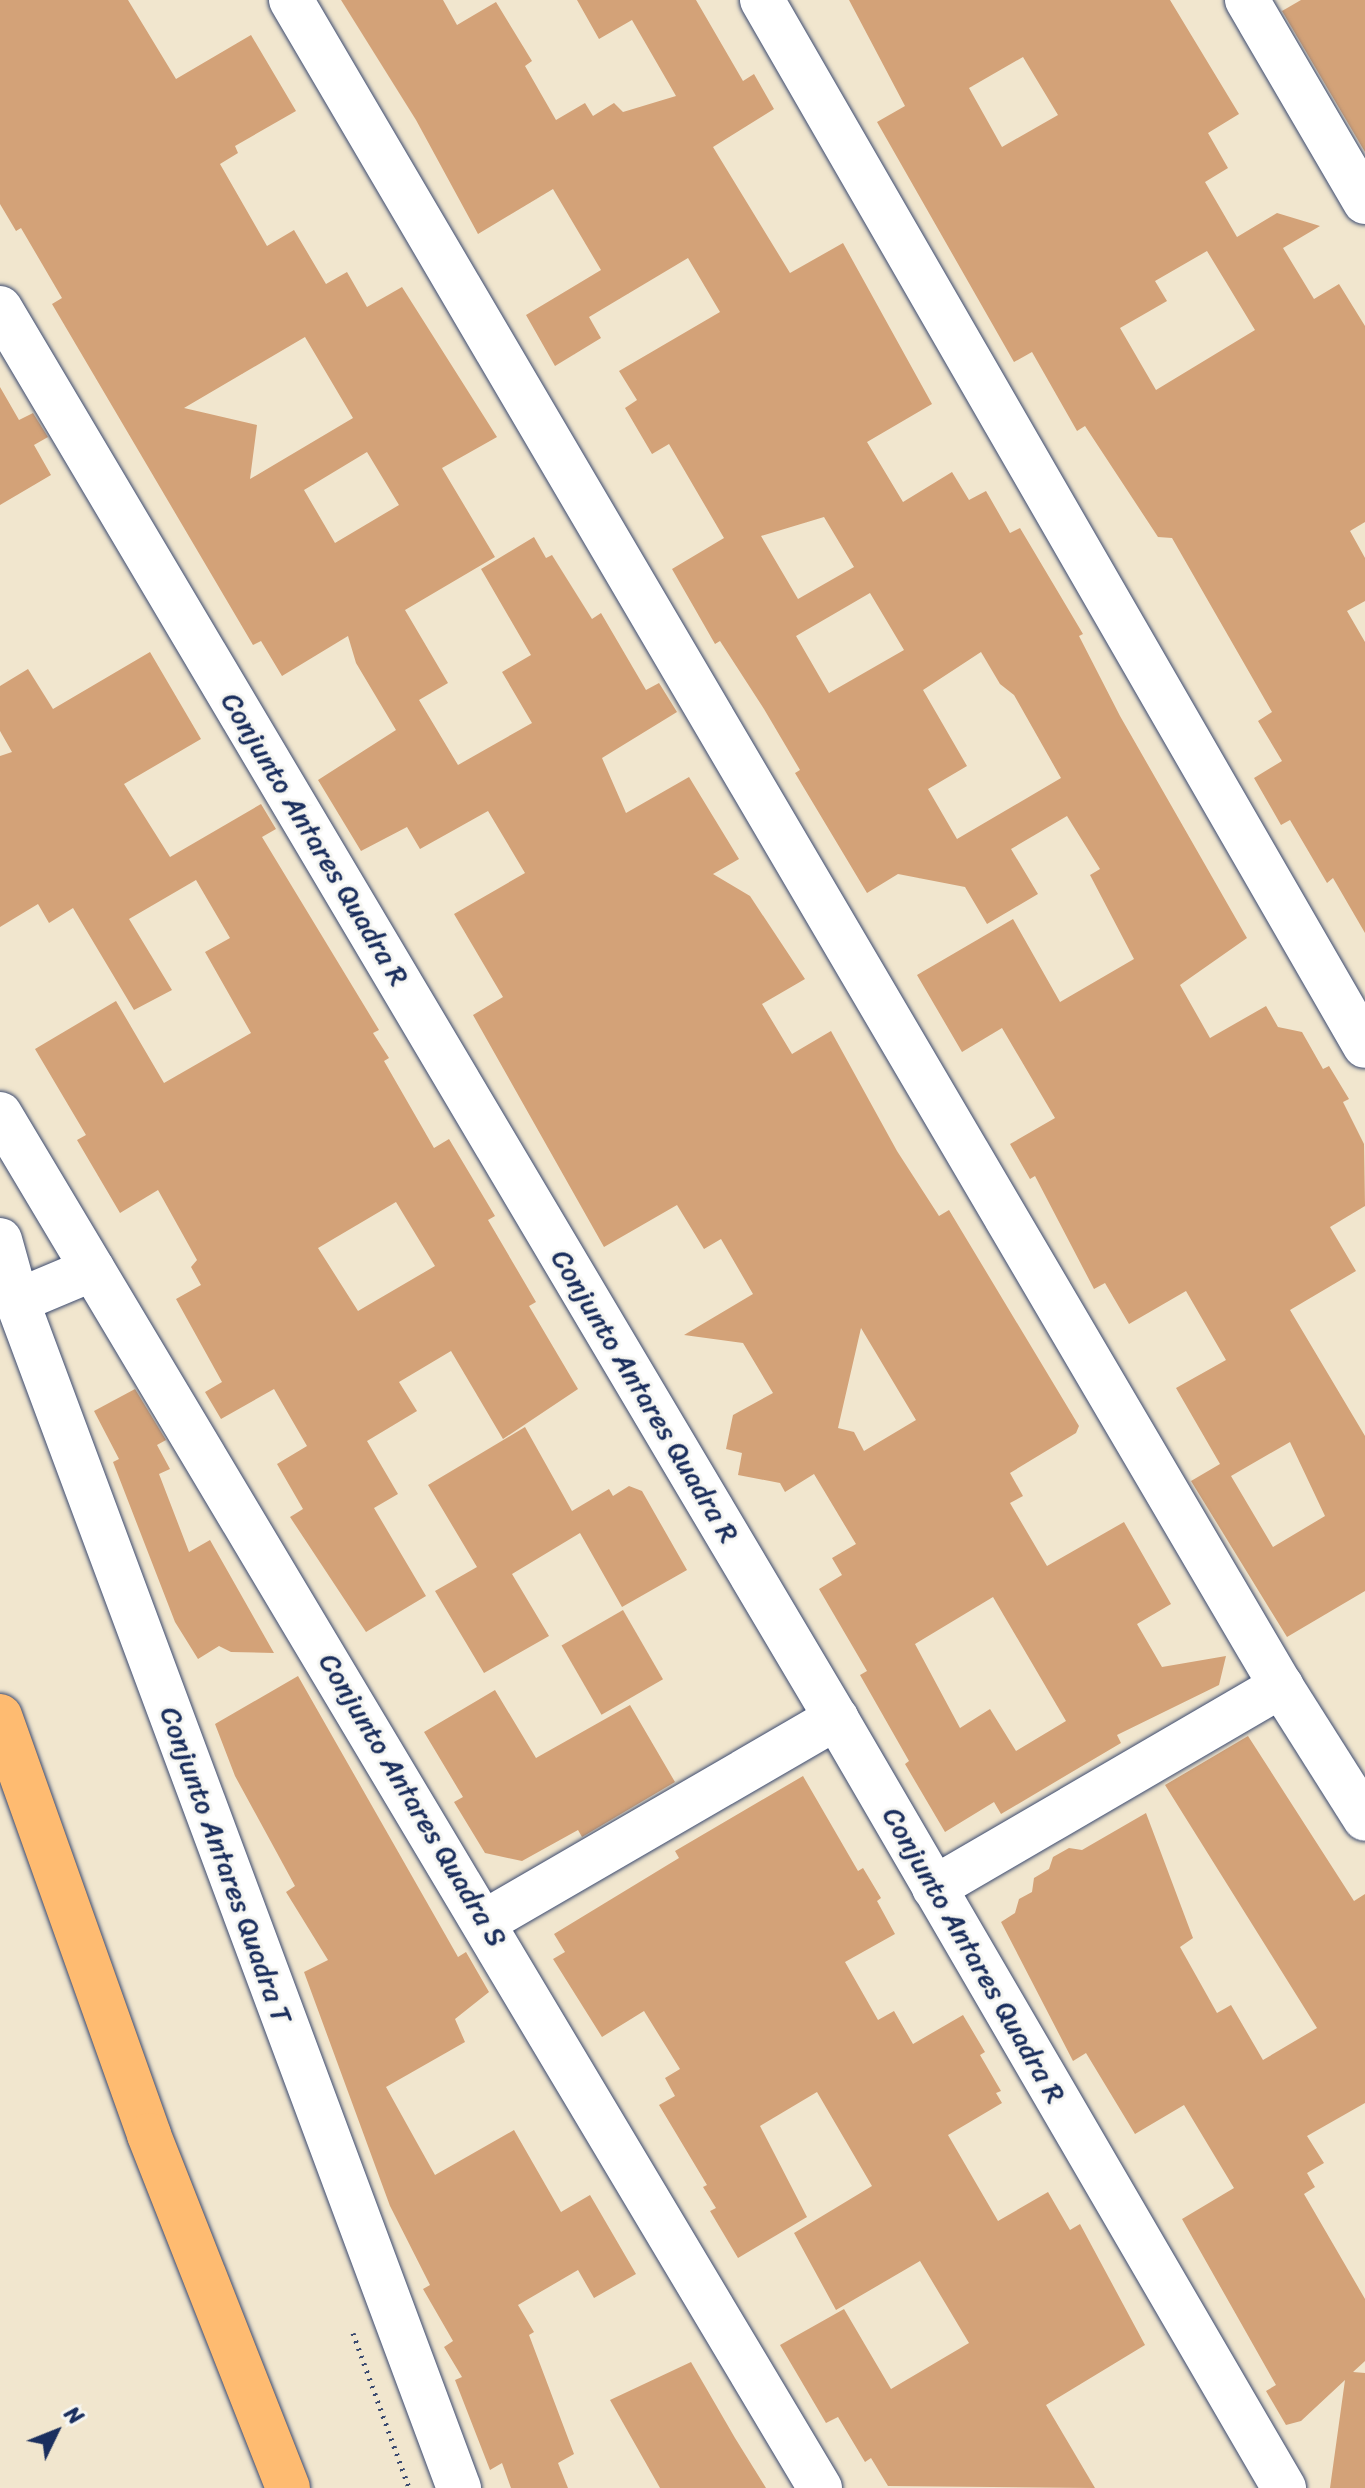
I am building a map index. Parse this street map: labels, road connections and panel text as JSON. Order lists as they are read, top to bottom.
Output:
{
  "streets": {
    "street": ["Conjunto Antares Quadra R", "Conjunto Antares Quadra S", "Conjunto Antares Quadra T"]
  },
  "north": "top right"
}
